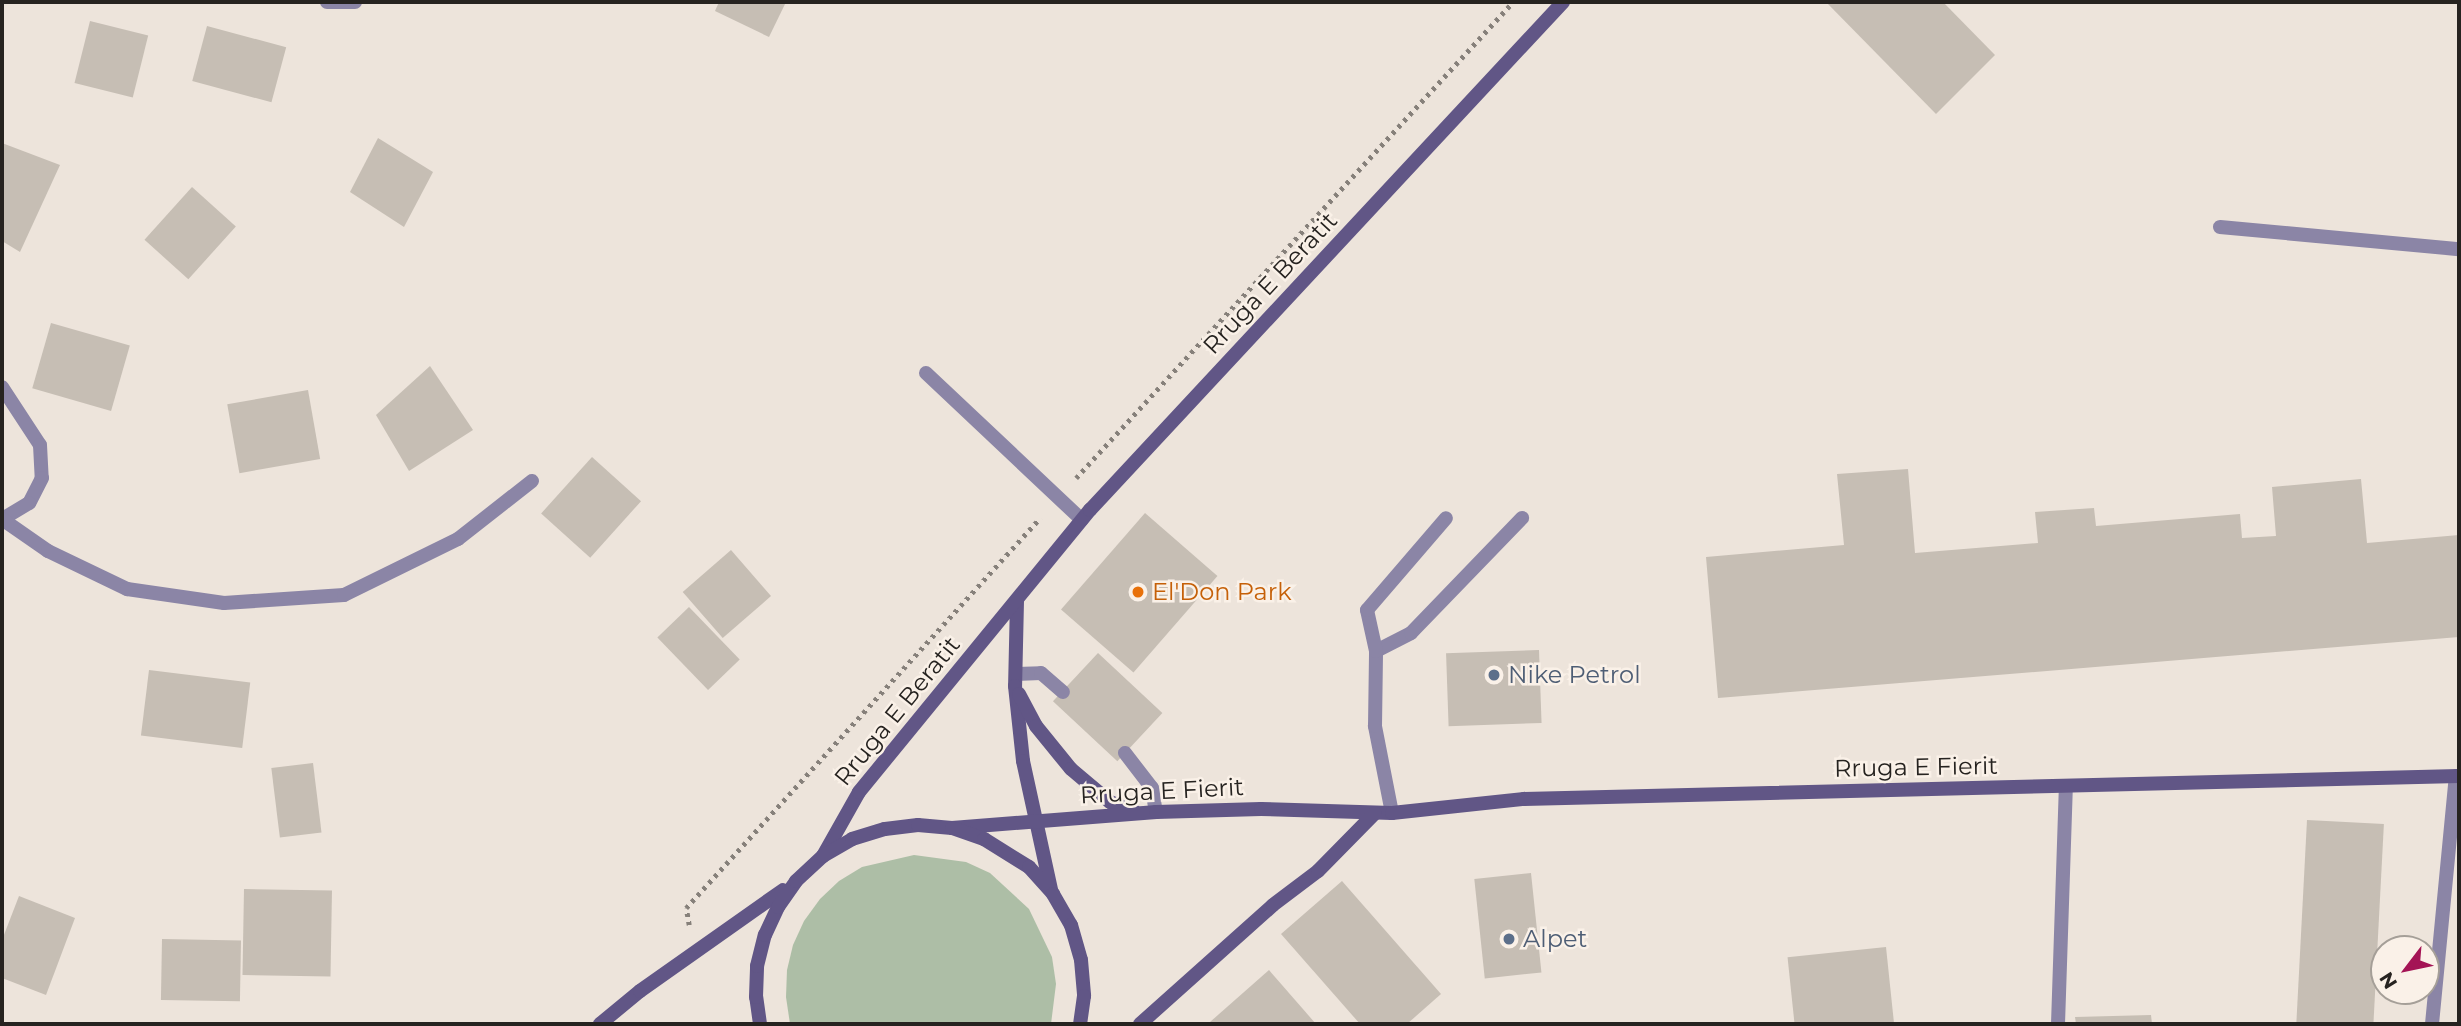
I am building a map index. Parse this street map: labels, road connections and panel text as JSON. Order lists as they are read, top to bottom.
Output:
{
  "streets": {
    "main road": ["Rruga E Beratit", "Rruga E Fierit"]
  },
  "places": ["El'Don Park", "Nike Petrol", "Alpet"],
  "north": "bottom left"
}
